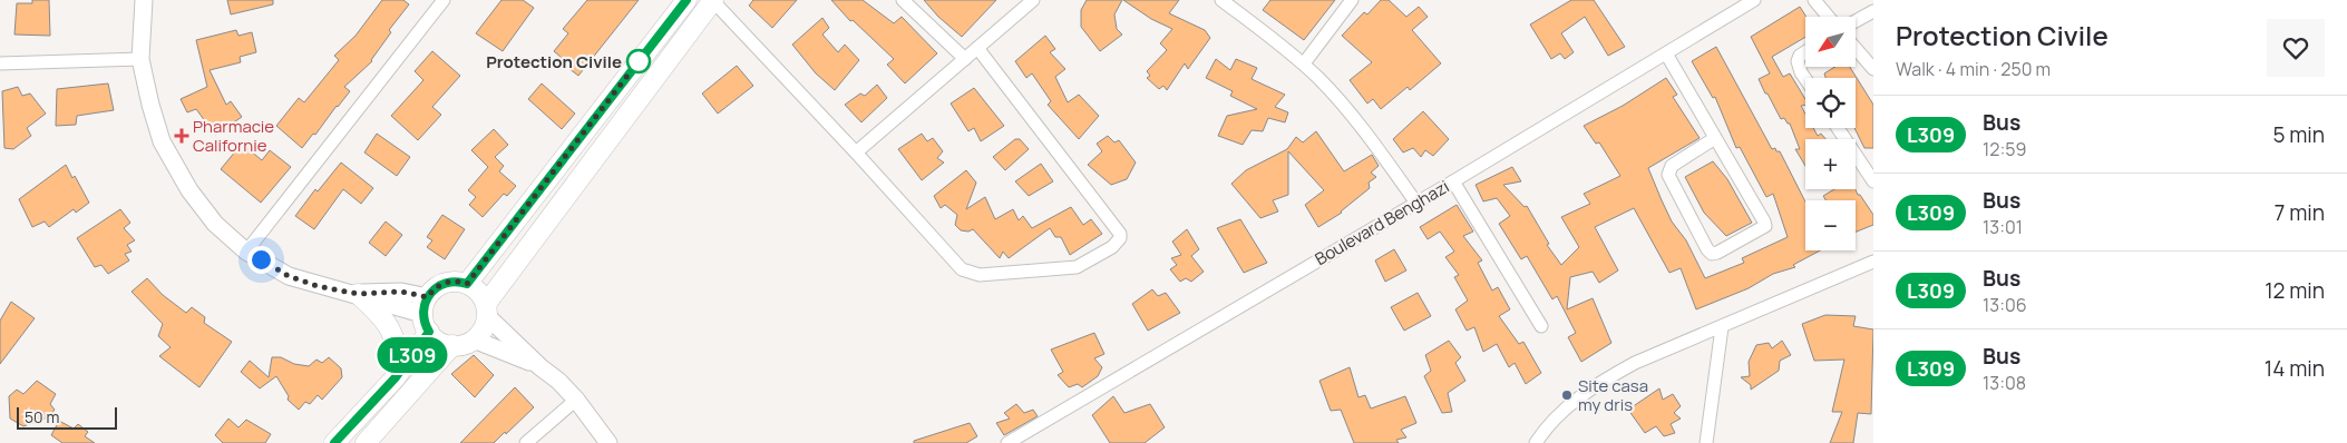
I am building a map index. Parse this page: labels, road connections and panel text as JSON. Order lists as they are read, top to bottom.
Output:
{
  "streets": {
    "street": ["Boulevard Benghazi"]
  },
  "places": {
    "other": ["Protection Civile", "Site casa my dris"],
    "health": ["Pharmacie Californie"]
  },
  "lines": ["bus line L309"],
  "scale_bar": "50 m",
  "north": "bottom left",
  "page": {
    "on_map": "L309",
    "heading": ["Protection Civile", "Walk · 4 min · 250 m"],
    "map_buttons": ["+", "−"],
    "list": [
      {
        "mark": "L309",
        "name": "Bus",
        "note": "12:59",
        "value": "5 min"
      },
      {
        "mark": "L309",
        "name": "Bus",
        "note": "13:01",
        "value": "7 min"
      },
      {
        "mark": "L309",
        "name": "Bus",
        "note": "13:06",
        "value": "12 min"
      },
      {
        "mark": "L309",
        "name": "Bus",
        "note": "13:08",
        "value": "14 min"
      }
    ],
    "scale": "50 m"
  }
}
